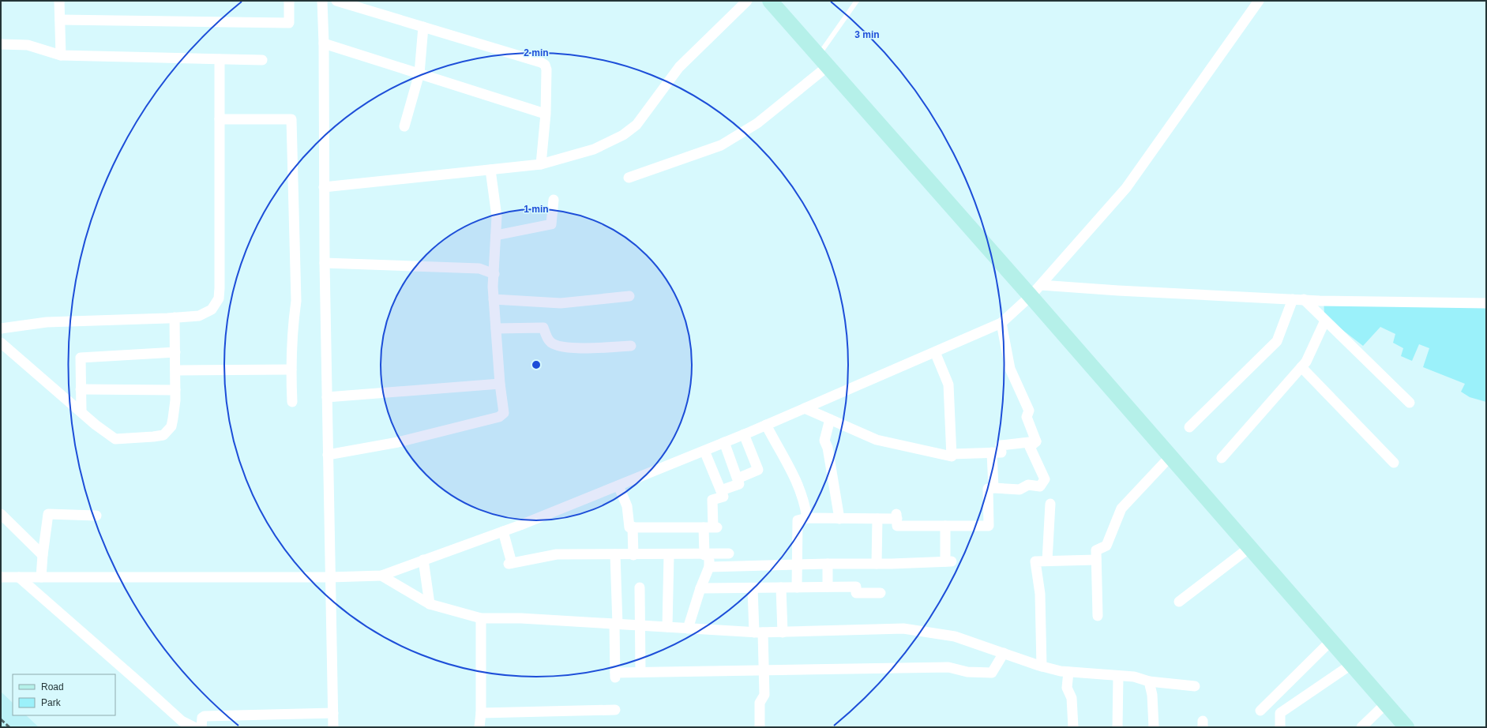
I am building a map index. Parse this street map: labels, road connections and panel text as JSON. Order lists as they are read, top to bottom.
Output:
{
  "legend": ["Road", "Park"],
  "rings": ["3 min", "2 min", "1 min"]
}
